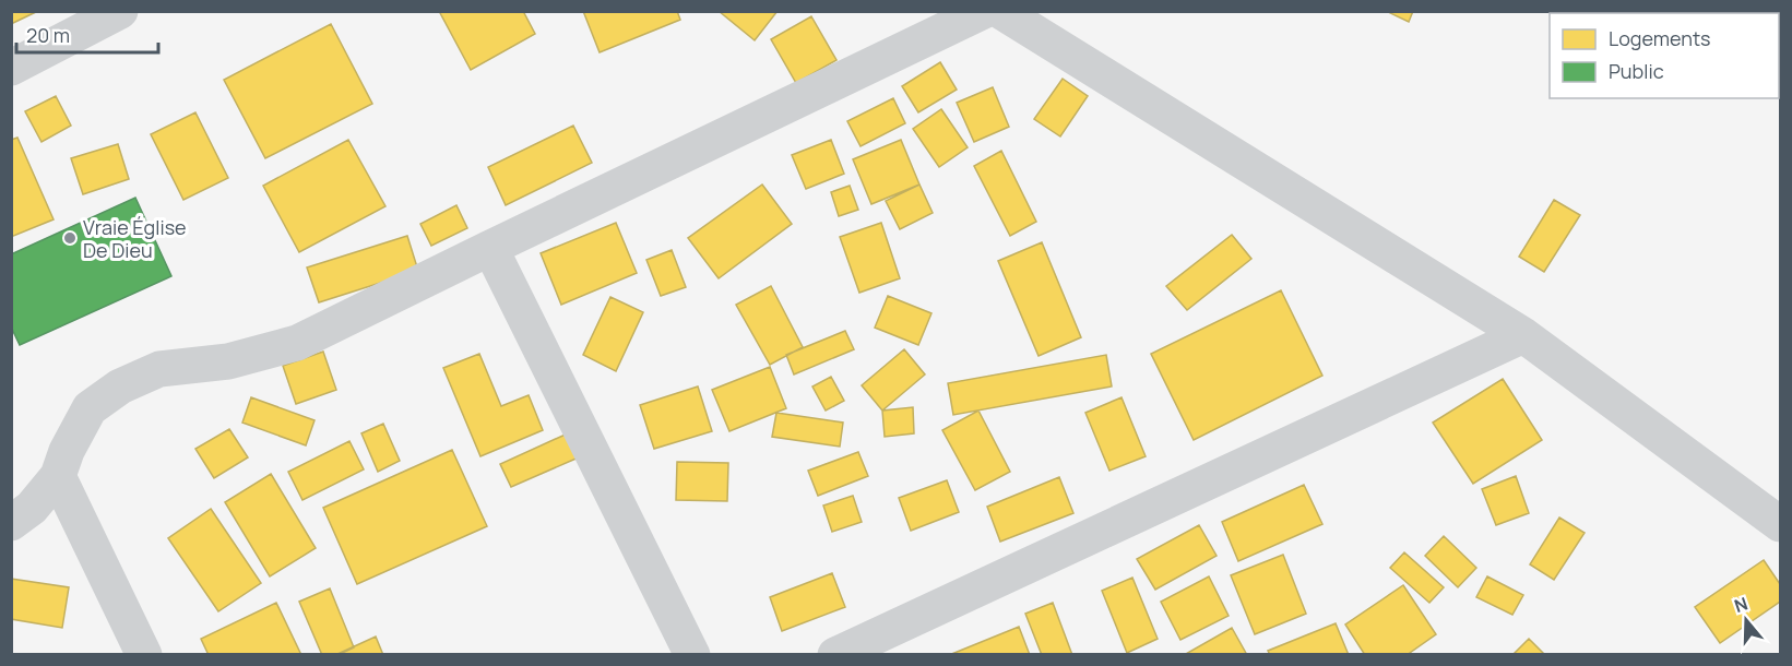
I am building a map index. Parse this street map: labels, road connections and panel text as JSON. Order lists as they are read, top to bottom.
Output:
{
  "places": ["Vraie Église De Dieu"],
  "legend": ["Logements", "Public"],
  "scale_bar": "20 m",
  "north": "top"
}
